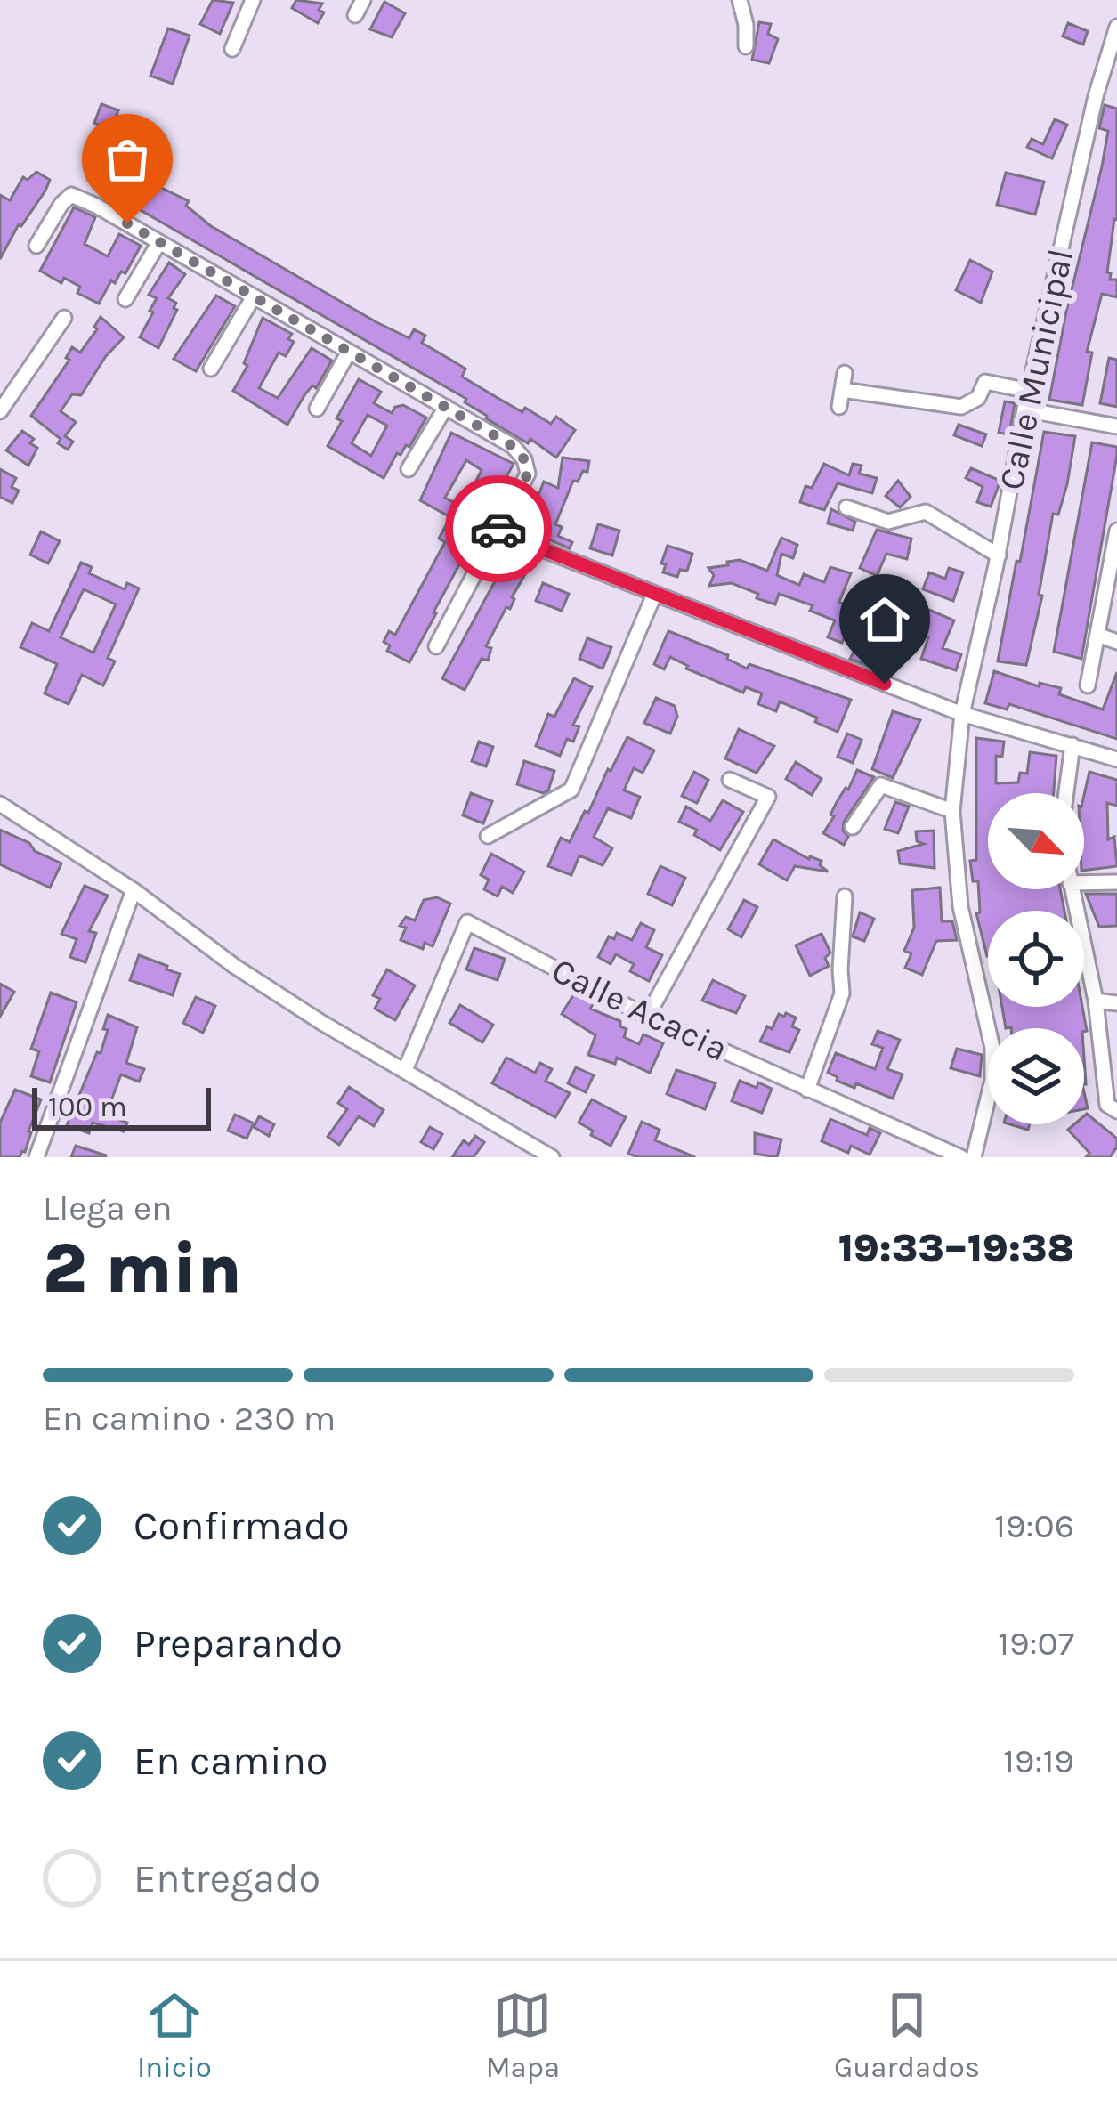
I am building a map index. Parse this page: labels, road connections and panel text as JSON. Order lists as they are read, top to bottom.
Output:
{
  "streets": {
    "street": ["Calle Municipal", "Calle Acacia"]
  },
  "scale_bar": "100 m",
  "north": "bottom right",
  "page": {
    "scale": "100 m",
    "heading": ["2 min", "Llega en", "19:33–19:38"],
    "bar": "En camino · 230 m",
    "list": [
      ["Confirmado", "19:06"],
      ["Preparando", "19:07"],
      ["En camino", "19:19"],
      "Entregado"
    ],
    "tabs": ["Inicio", "Mapa", "Guardados"]
  }
}
